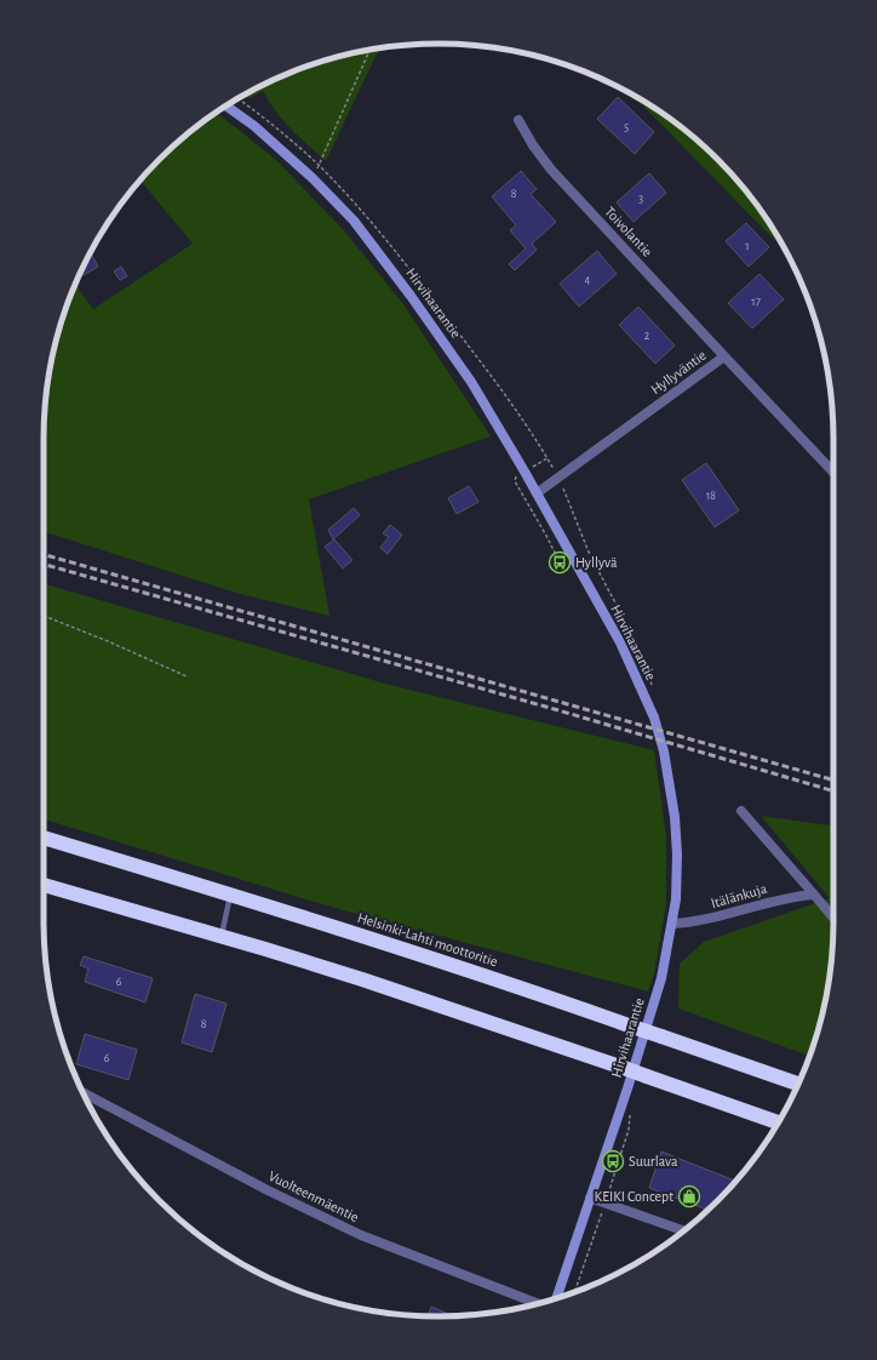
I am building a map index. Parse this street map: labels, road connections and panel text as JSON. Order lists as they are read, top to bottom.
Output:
{
  "streets": {
    "highway": ["Helsinki-Lahti moottoritie"],
    "street": [
      "Toivolantie",
      "Hirvihaarantie",
      "Hyllyväntie",
      "Itälänkuja",
      "Vuolteenmäentie"
    ]
  },
  "crossings": [
    ["Toivolantie", "Hyllyväntie"],
    ["Hirvihaarantie", "Hyllyväntie"],
    ["Hirvihaarantie", "Itälänkuja"]
  ],
  "places": {
    "bus stop": ["Hyllyvä", "Suurlava"],
    "shop": ["KEIKI Concept"]
  },
  "house_numbers": [
    "5",
    "8",
    "3",
    "1",
    "4",
    "17",
    "2",
    "18",
    "6",
    "8",
    "6"
  ]
}
